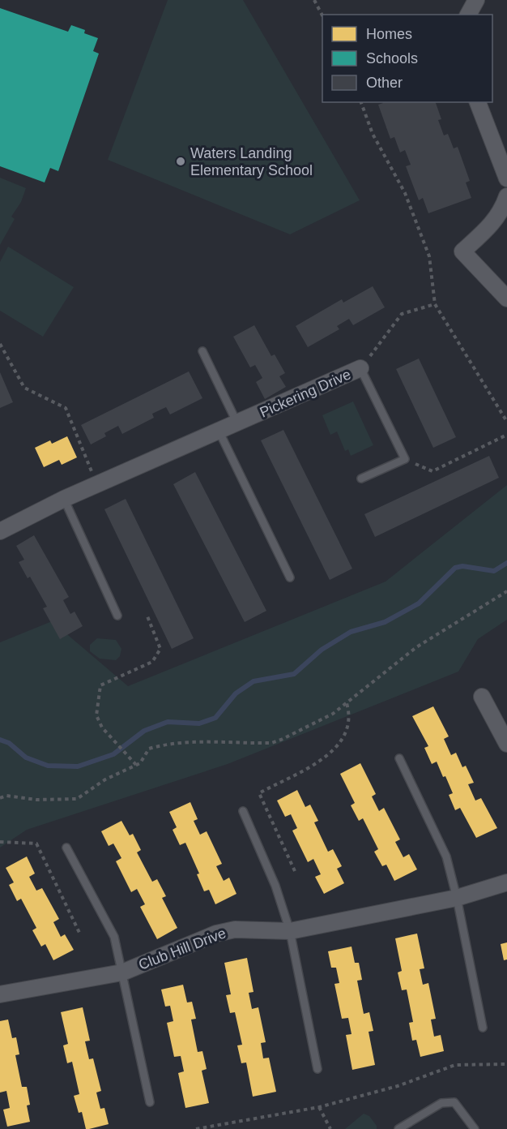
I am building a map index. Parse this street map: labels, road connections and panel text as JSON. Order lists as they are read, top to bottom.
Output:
{
  "streets": {
    "street": ["Pickering Drive", "Club Hill Drive"]
  },
  "places": ["Waters Landing Elementary School"],
  "legend": ["Homes", "Schools", "Other"]
}
